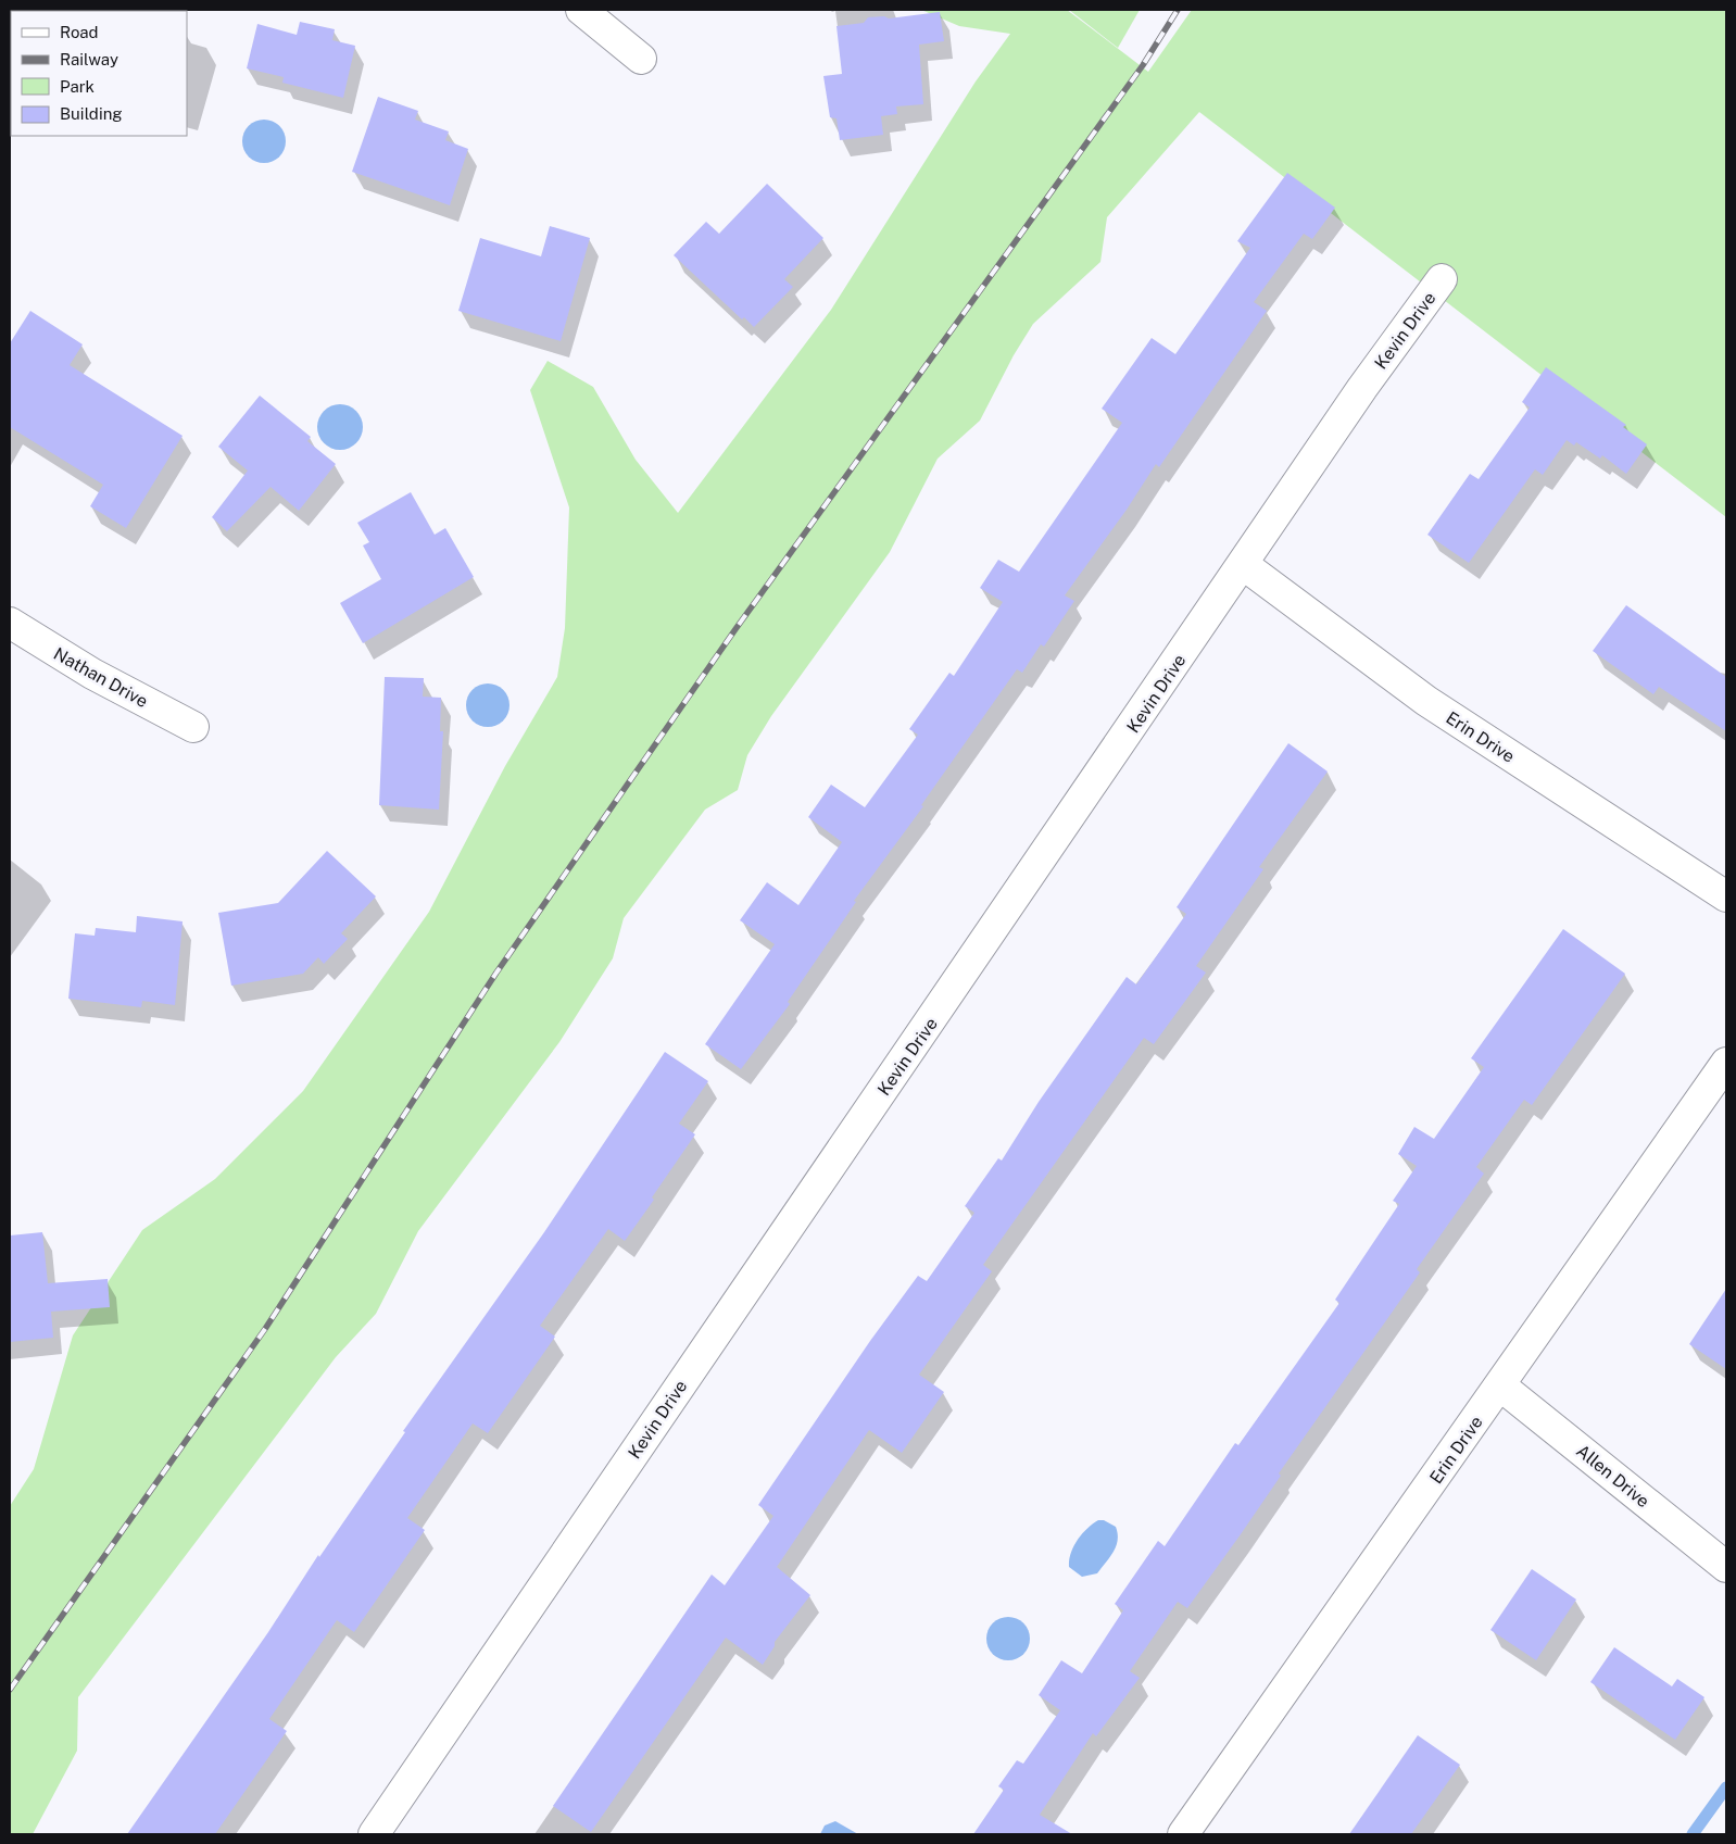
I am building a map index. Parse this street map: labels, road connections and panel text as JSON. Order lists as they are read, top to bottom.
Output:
{
  "streets": {
    "street": [
      "Kevin Drive",
      "Nathan Drive",
      "Erin Drive",
      "Allen Drive"
    ]
  },
  "crossings": [
    ["Kevin Drive", "Erin Drive"],
    ["Erin Drive", "Allen Drive"]
  ],
  "legend": [
    "Road",
    "Railway",
    "Park",
    "Building"
  ]
}
